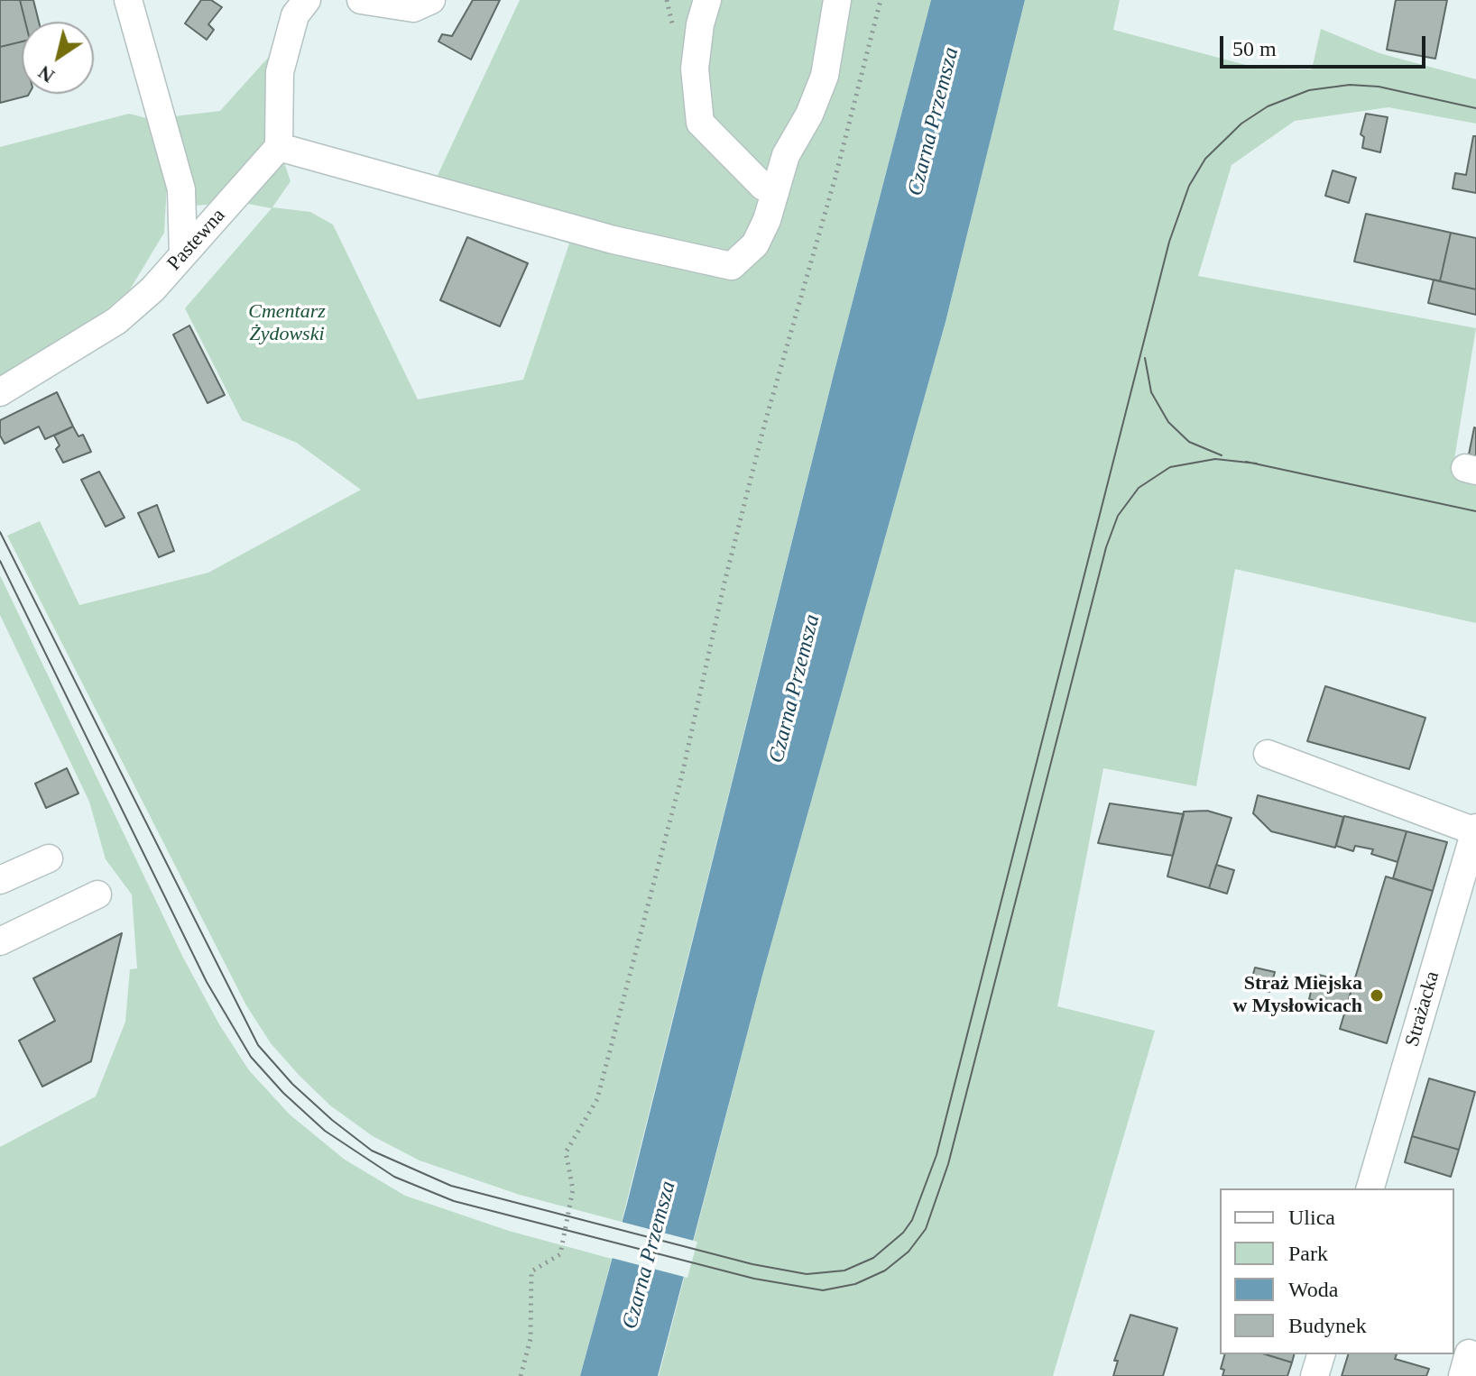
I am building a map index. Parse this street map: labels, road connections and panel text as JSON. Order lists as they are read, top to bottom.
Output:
{
  "streets": {
    "street": ["Pastewna", "Strażacka"]
  },
  "water": ["Czarna Przemsza"],
  "parks": ["Cmentarz Żydowski"],
  "places": ["Straż Miejska w Mysłowicach"],
  "legend": [
    "Ulica",
    "Park",
    "Woda",
    "Budynek"
  ],
  "scale_bar": "50 m",
  "north": "bottom left"
}
